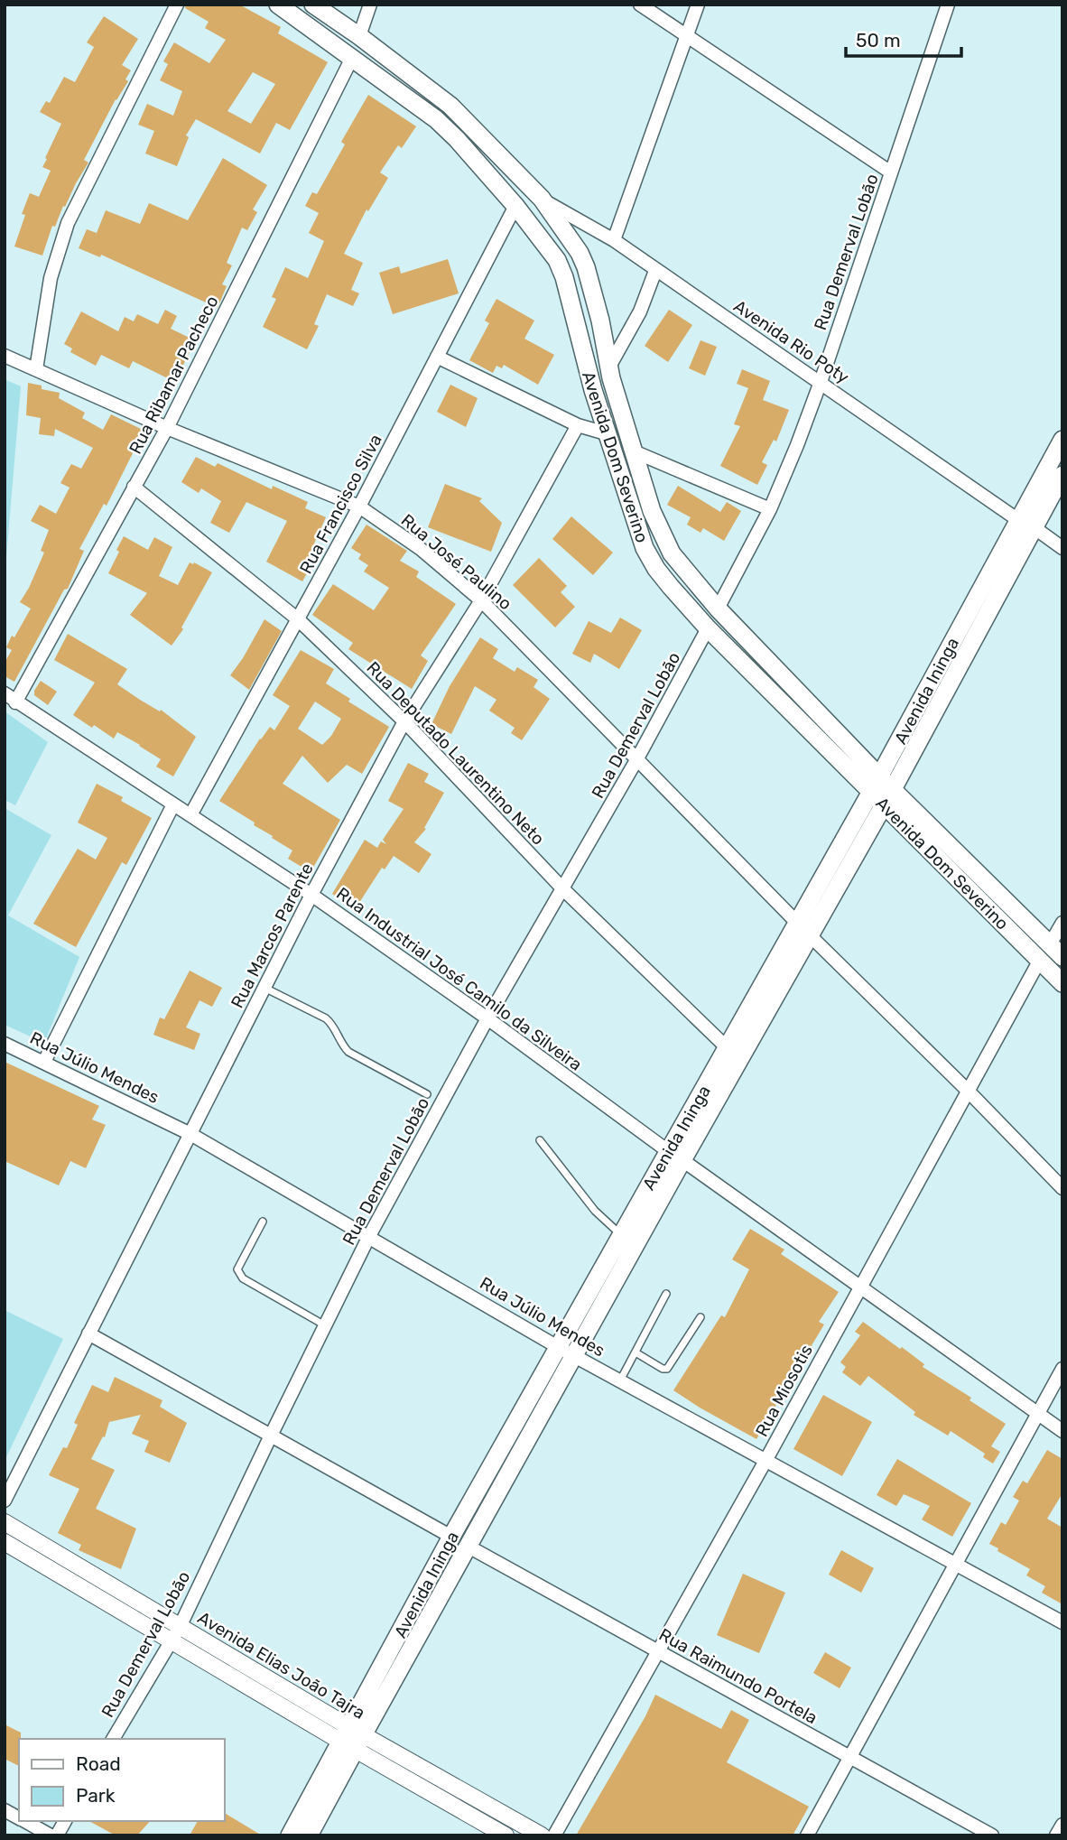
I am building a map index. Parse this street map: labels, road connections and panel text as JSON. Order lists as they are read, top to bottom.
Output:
{
  "streets": {
    "main road": ["Avenida Dom Severino", "Avenida Ininga"],
    "street": [
      "Rua Demerval Lobão",
      "Avenida Rio Poty",
      "Rua Ribamar Pacheco",
      "Rua Francisco Silva",
      "Rua José Paulino",
      "Rua Deputado Laurentino Neto",
      "Rua Marcos Parente",
      "Rua Industrial José Camilo da Silveira",
      "Rua Júlio Mendes",
      "Rua Miosotis",
      "Avenida Elias João Tajra",
      "Rua Raimundo Portela"
    ]
  },
  "crossings": [
    ["Rua Demerval Lobão", "Avenida Rio Poty"],
    ["Rua Demerval Lobão", "Avenida Dom Severino"],
    ["Rua Demerval Lobão", "Rua José Paulino"],
    ["Rua Demerval Lobão", "Rua Deputado Laurentino Neto"],
    ["Rua Demerval Lobão", "Rua Industrial José Camilo da Silveira"],
    ["Rua Demerval Lobão", "Rua Júlio Mendes"],
    ["Rua Demerval Lobão", "Avenida Elias João Tajra"],
    ["Avenida Rio Poty", "Avenida Dom Severino"],
    ["Avenida Rio Poty", "Avenida Ininga"],
    ["Rua Ribamar Pacheco", "Avenida Dom Severino"],
    ["Rua Ribamar Pacheco", "Rua José Paulino"],
    ["Rua Ribamar Pacheco", "Rua Deputado Laurentino Neto"],
    ["Rua Ribamar Pacheco", "Rua Industrial José Camilo da Silveira"],
    ["Avenida Dom Severino", "Rua Francisco Silva"],
    ["Avenida Dom Severino", "Avenida Ininga"],
    ["Avenida Dom Severino", "Rua Miosotis"],
    ["Rua Francisco Silva", "Rua José Paulino"],
    ["Rua Francisco Silva", "Rua Deputado Laurentino Neto"],
    ["Rua Francisco Silva", "Rua Industrial José Camilo da Silveira"],
    ["Rua José Paulino", "Avenida Ininga"],
    ["Rua José Paulino", "Rua Marcos Parente"],
    ["Rua José Paulino", "Rua Miosotis"],
    ["Avenida Ininga", "Rua Deputado Laurentino Neto"],
    ["Avenida Ininga", "Rua Industrial José Camilo da Silveira"],
    ["Avenida Ininga", "Rua Júlio Mendes"],
    ["Avenida Ininga", "Avenida Elias João Tajra"],
    ["Avenida Ininga", "Rua Raimundo Portela"],
    ["Rua Deputado Laurentino Neto", "Rua Marcos Parente"],
    ["Rua Marcos Parente", "Rua Industrial José Camilo da Silveira"],
    ["Rua Marcos Parente", "Rua Júlio Mendes"],
    ["Rua Industrial José Camilo da Silveira", "Rua Miosotis"],
    ["Rua Júlio Mendes", "Rua Miosotis"],
    ["Rua Miosotis", "Rua Raimundo Portela"]
  ],
  "legend": ["Road", "Park"],
  "scale_bar": "50 m"
}
